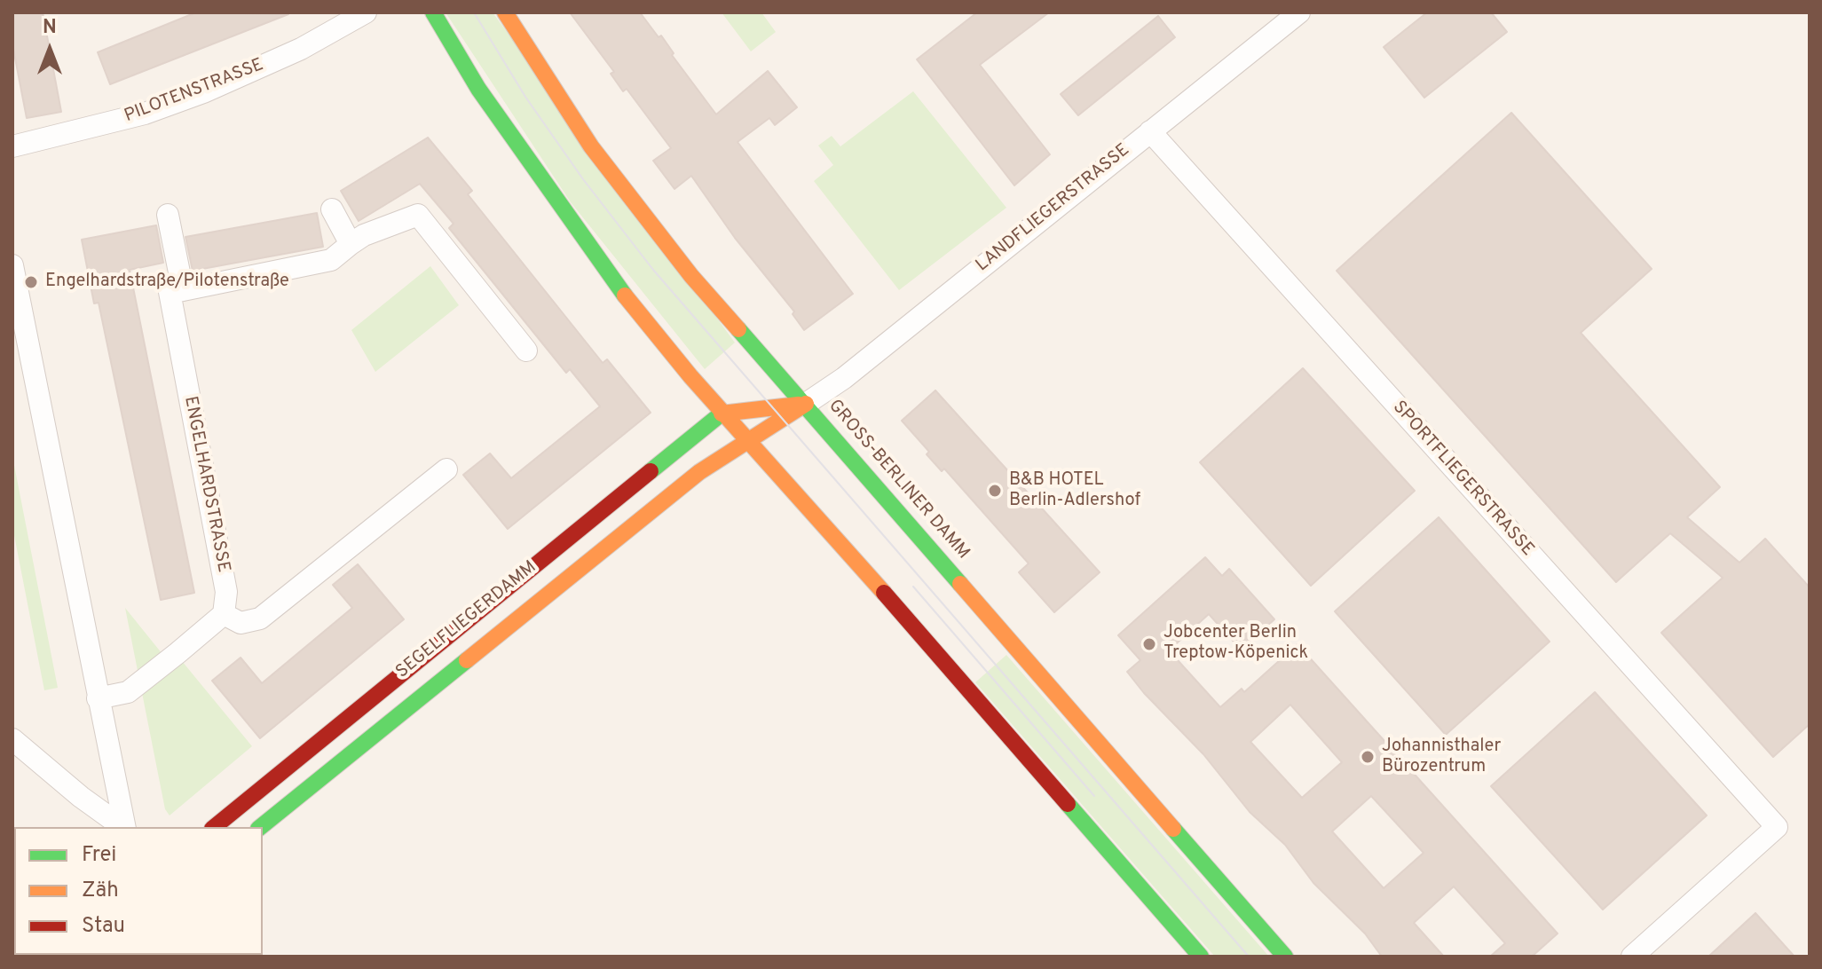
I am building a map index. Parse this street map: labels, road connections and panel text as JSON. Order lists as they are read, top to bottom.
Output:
{
  "streets": {
    "main road": ["GROSS-BERLINER DAMM", "SEGELFLIEGERDAMM"],
    "street": [
      "PILOTENSTRASSE",
      "LANDFLIEGERSTRASSE",
      "SPORTFLIEGERSTRASSE",
      "ENGELHARDSTRASSE"
    ]
  },
  "crossings": [
    ["LANDFLIEGERSTRASSE", "SPORTFLIEGERSTRASSE"],
    ["LANDFLIEGERSTRASSE", "GROSS-BERLINER DAMM"],
    ["LANDFLIEGERSTRASSE", "SEGELFLIEGERDAMM"],
    ["GROSS-BERLINER DAMM", "SEGELFLIEGERDAMM"]
  ],
  "places": [
    "Engelhardstraße/Pilotenstraße",
    "B&B HOTEL Berlin-Adlershof",
    "Jobcenter Berlin Treptow-Köpenick",
    "Johannisthaler Bürozentrum"
  ],
  "legend": ["Frei", "Zäh", "Stau"],
  "north": "top"
}
